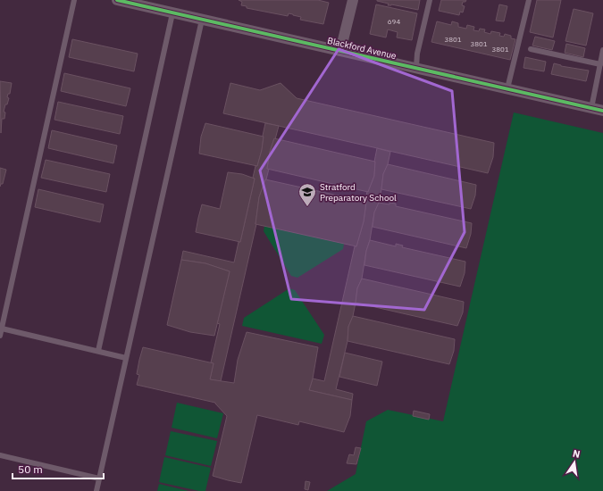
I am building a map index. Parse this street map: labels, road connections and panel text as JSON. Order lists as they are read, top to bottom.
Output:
{
  "streets": {
    "street": ["Blackford Avenue"]
  },
  "places": {
    "school or university": ["Stratford Preparatory School"]
  },
  "house_numbers": [
    "694",
    "3801",
    "3801",
    "3801"
  ],
  "scale_bar": "50 m",
  "north": "top"
}
